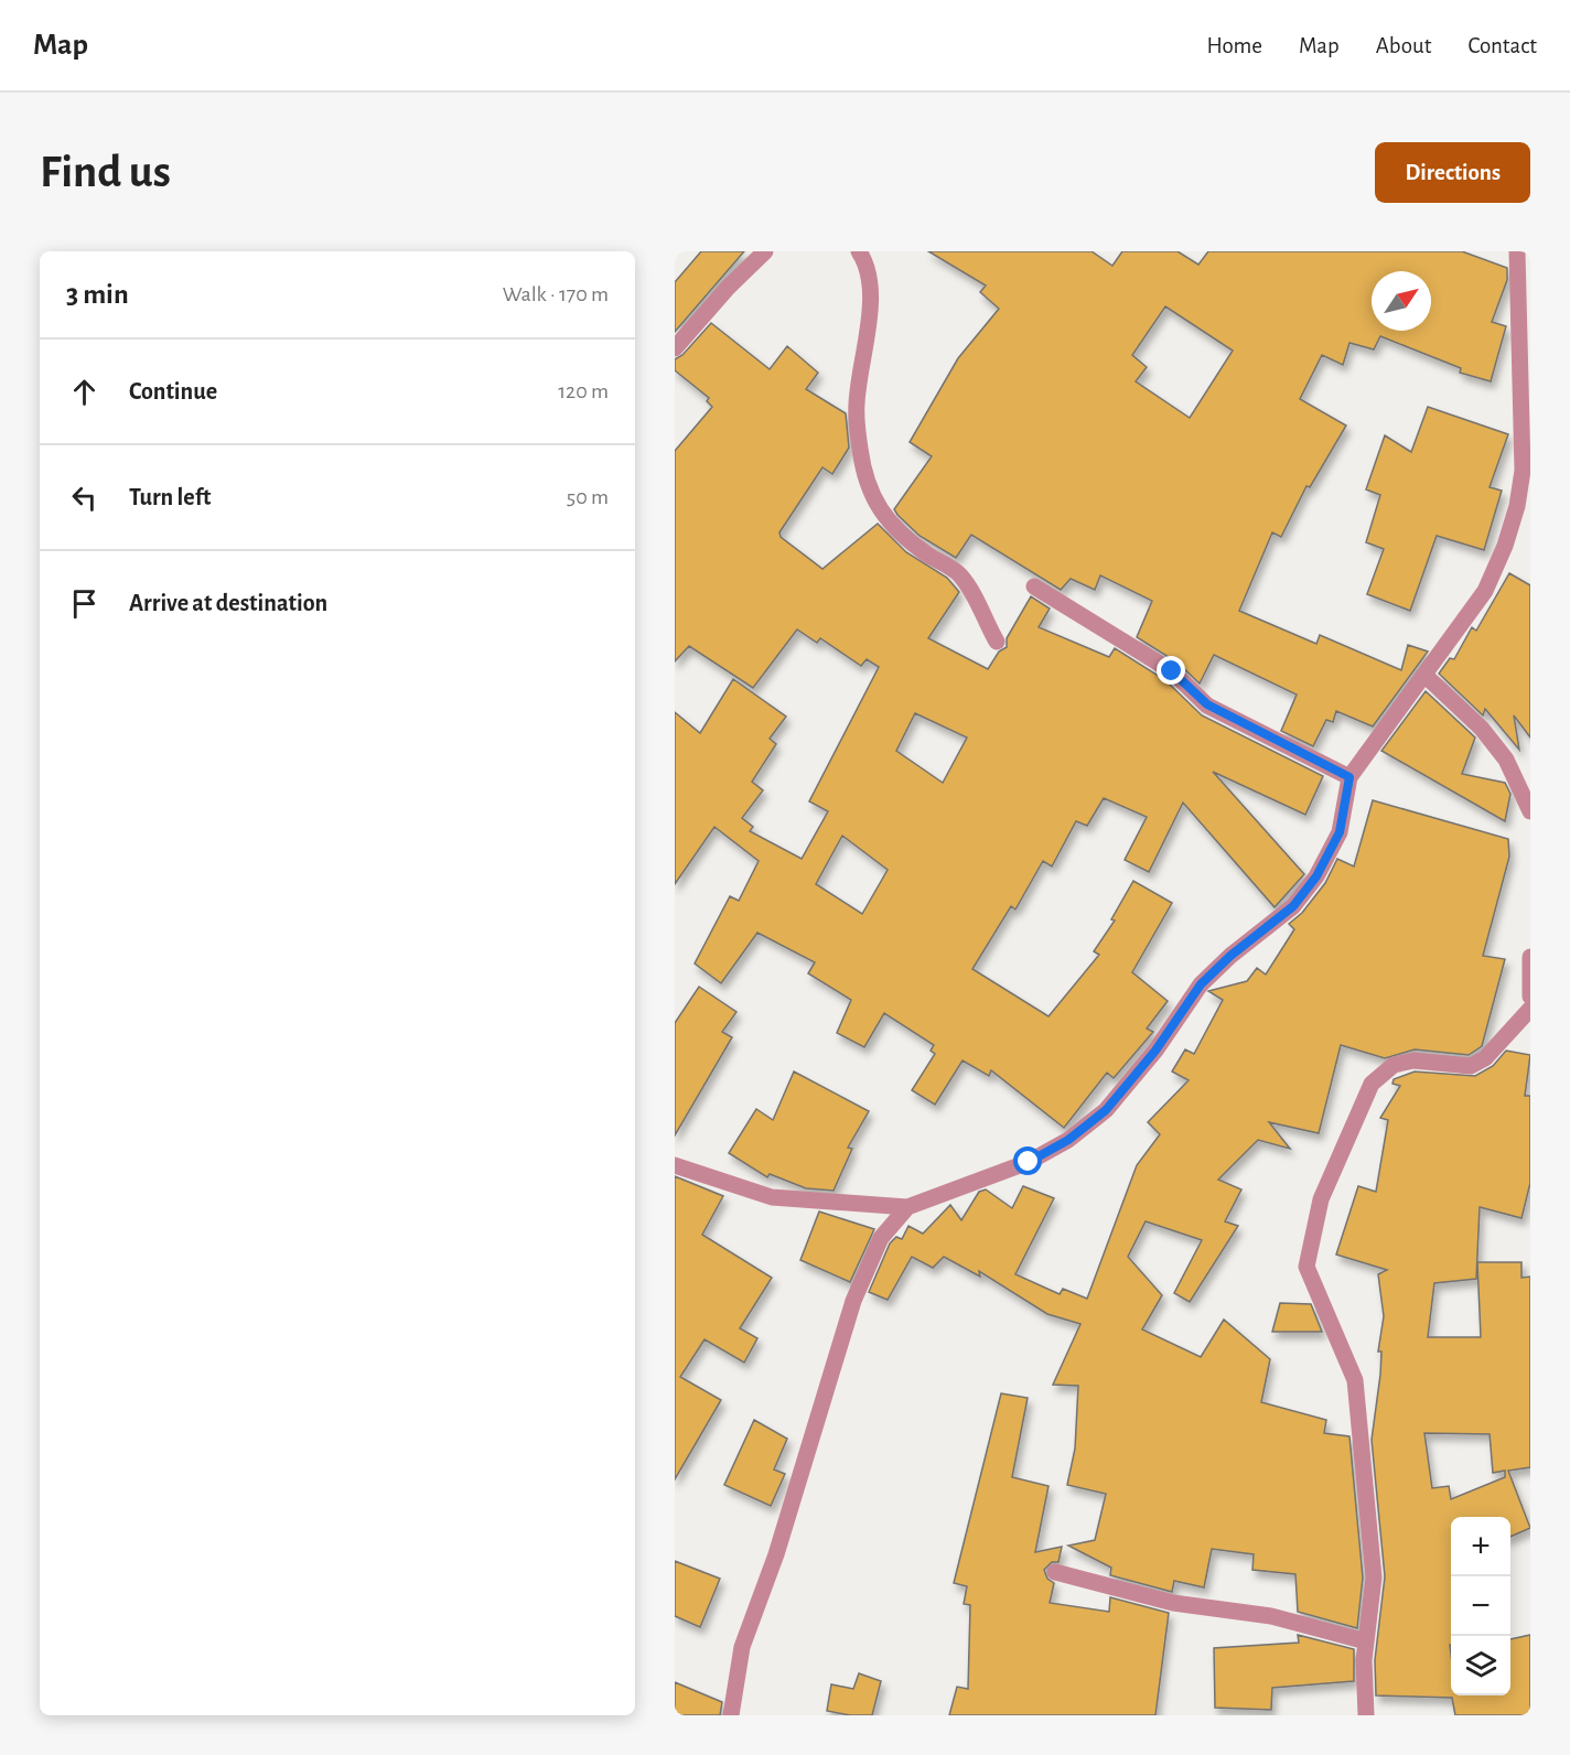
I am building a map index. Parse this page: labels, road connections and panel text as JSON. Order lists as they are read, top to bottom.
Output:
{
  "north": "top right",
  "page": {
    "header": "Map",
    "nav": [
      "Home",
      "Map",
      "About",
      "Contact"
    ],
    "buttons": "Directions",
    "title": "Find us",
    "heading": ["3 min", "Walk · 170 m"],
    "list": [
      ["Continue", "120 m"],
      ["Turn left", "50 m"],
      "Arrive at destination"
    ],
    "map_buttons": ["+", "−"]
  }
}
